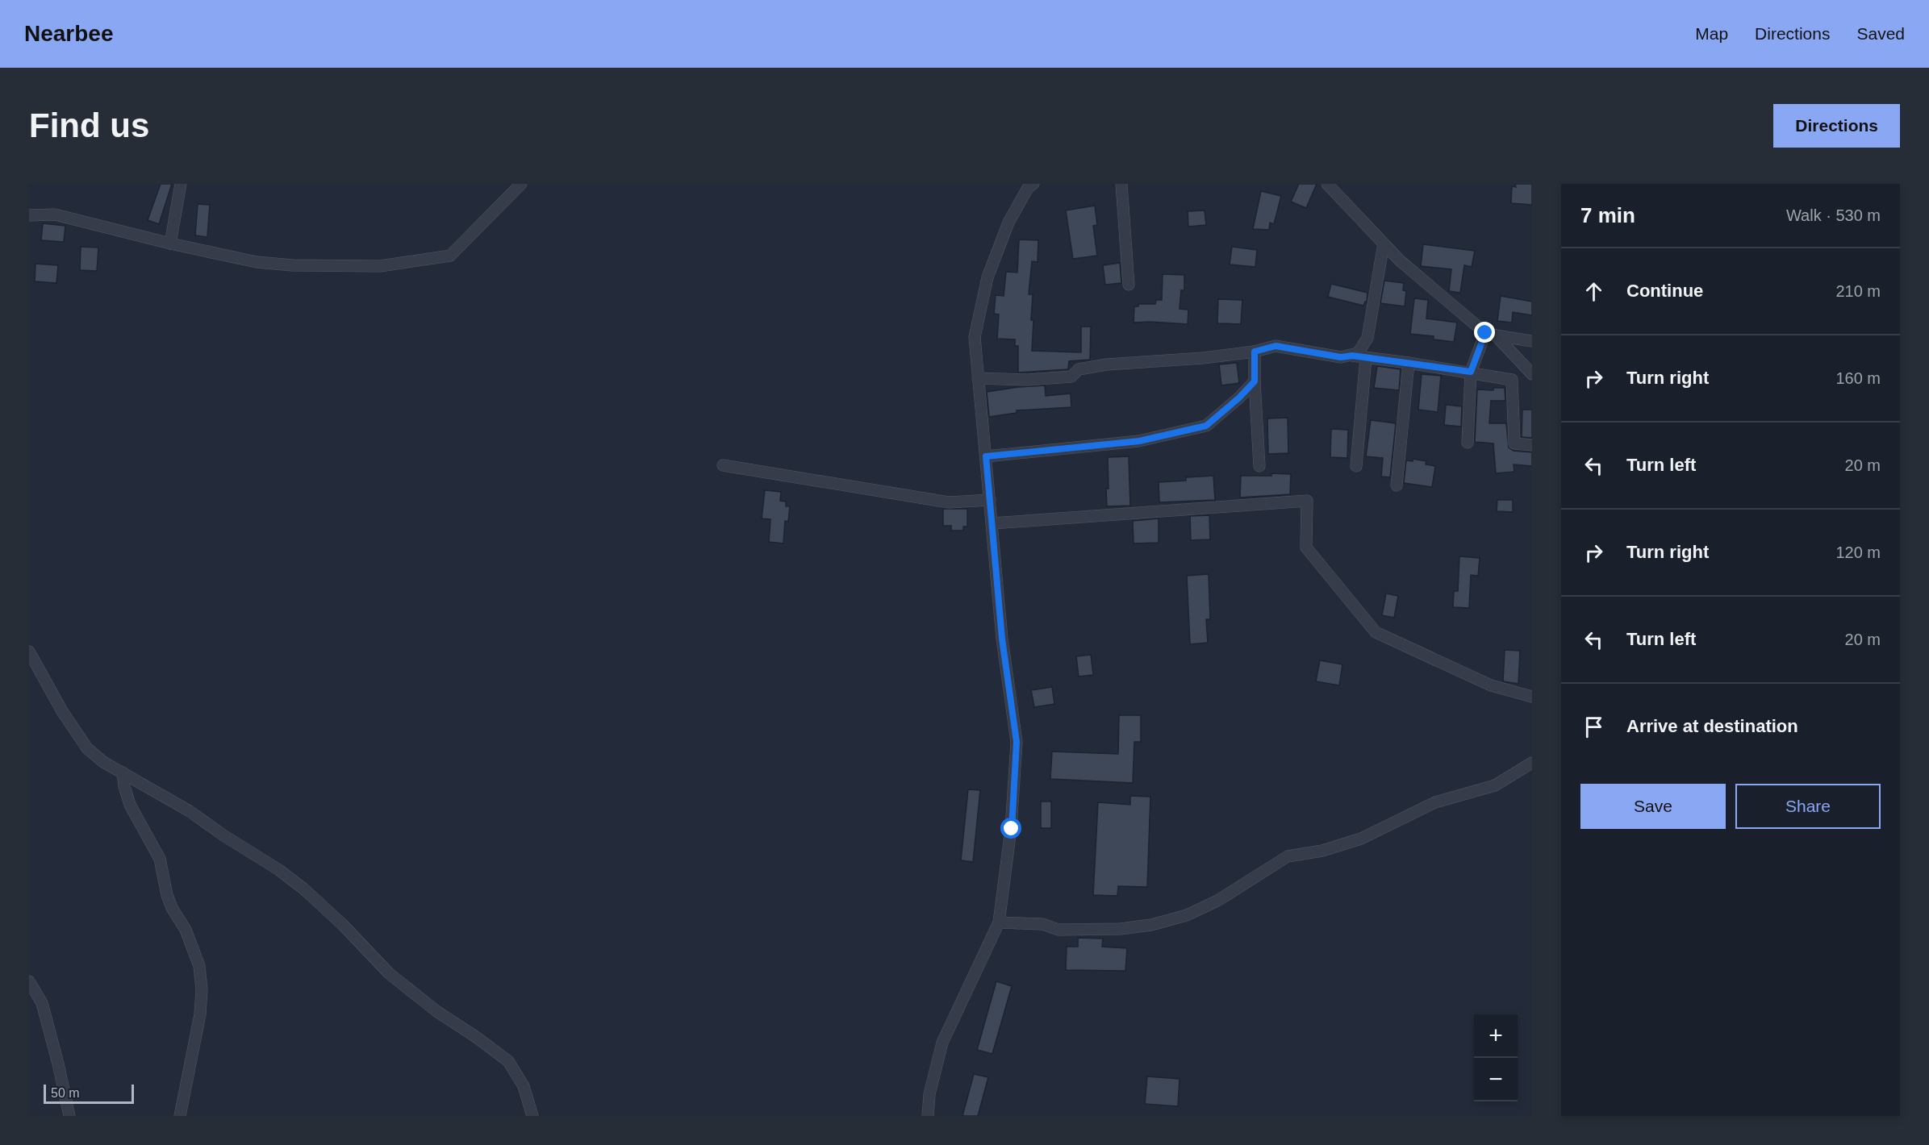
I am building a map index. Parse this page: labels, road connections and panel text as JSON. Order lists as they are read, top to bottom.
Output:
{
  "scale_bar": "50 m",
  "page": {
    "header": "Nearbee",
    "nav": ["Map", "Directions", "Saved"],
    "buttons": [
      "Directions",
      ["Save", "Share"]
    ],
    "title": "Find us",
    "heading": ["7 min", "Walk · 530 m"],
    "list": [
      ["Continue", "210 m"],
      ["Turn right", "160 m"],
      ["Turn left", "20 m"],
      ["Turn right", "120 m"],
      ["Turn left", "20 m"],
      "Arrive at destination"
    ],
    "map_buttons": ["+", "−"],
    "scale": "50 m"
  }
}
